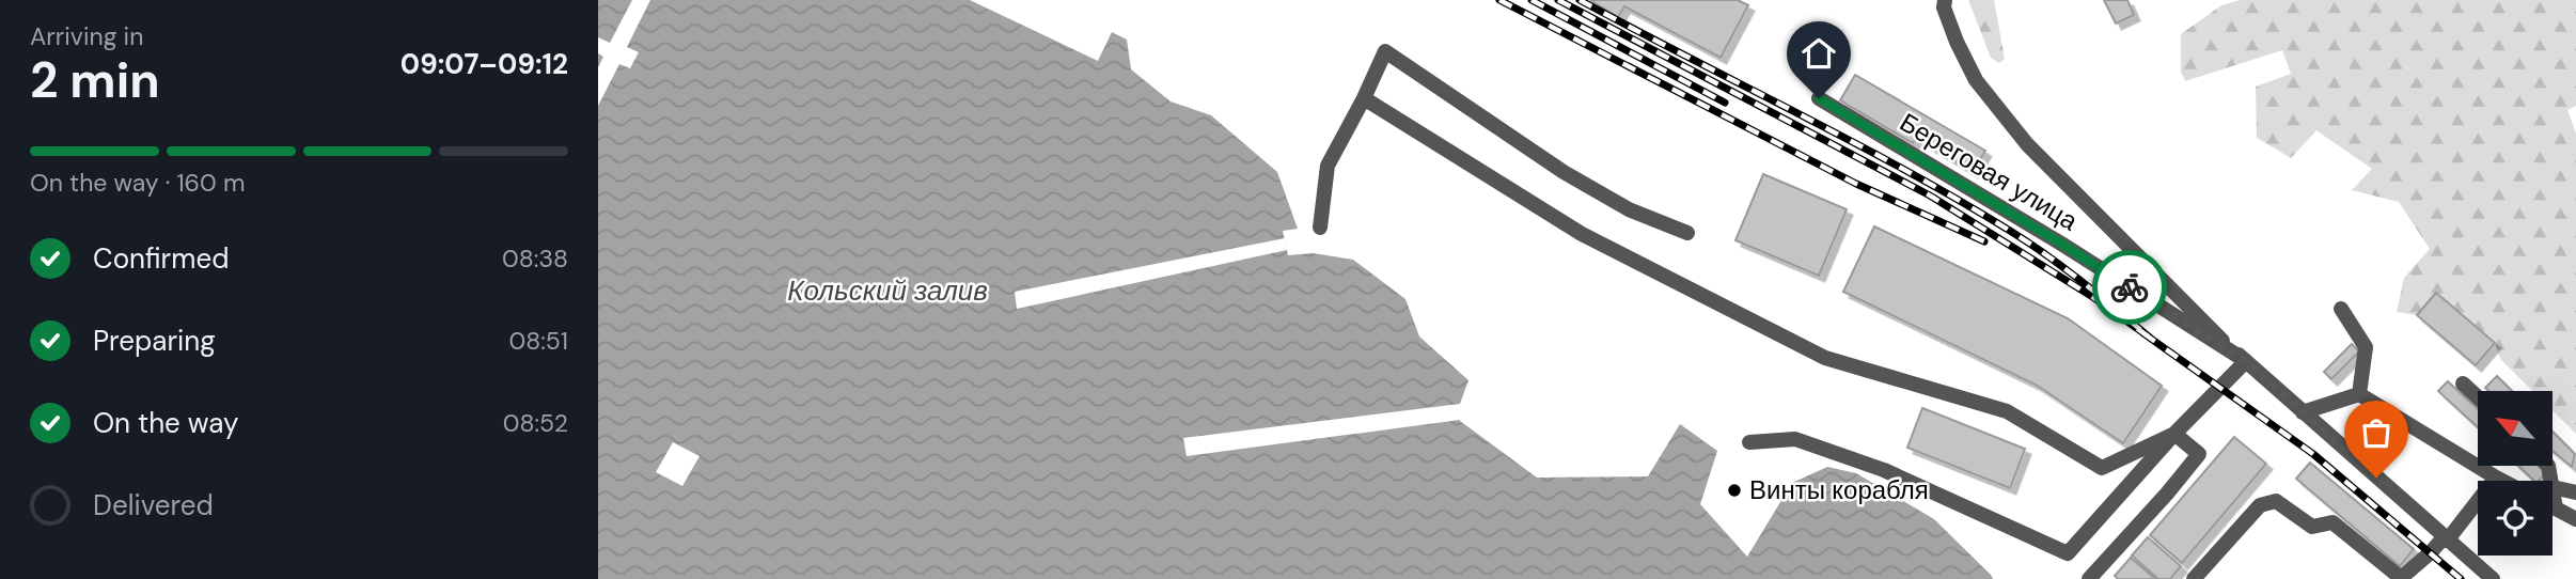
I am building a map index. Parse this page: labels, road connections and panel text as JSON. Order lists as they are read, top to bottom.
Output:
{
  "streets": {
    "street": ["Береговая улица"]
  },
  "water": ["Кольский залив"],
  "places": ["Винты корабля"],
  "north": "top left",
  "page": {
    "heading": ["2 min", "Arriving in", "09:07–09:12"],
    "bar": "On the way · 160 m",
    "list": [
      ["Confirmed", "08:38"],
      ["Preparing", "08:51"],
      ["On the way", "08:52"],
      "Delivered"
    ]
  }
}
